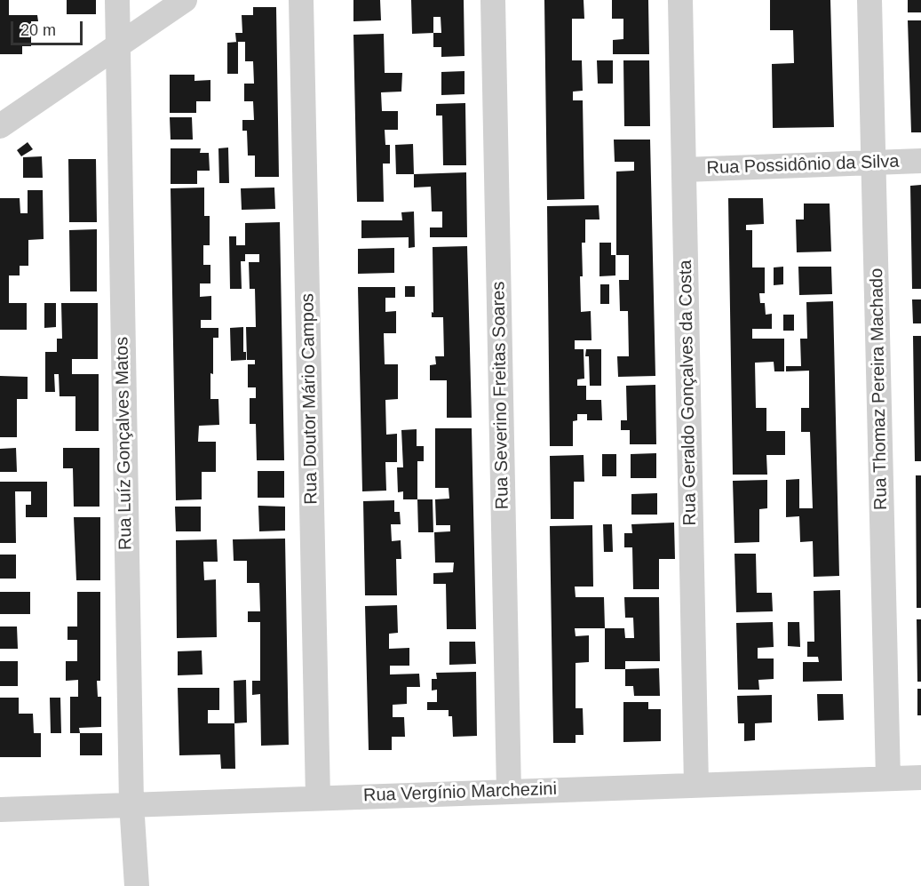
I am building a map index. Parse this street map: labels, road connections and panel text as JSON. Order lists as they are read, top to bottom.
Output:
{
  "streets": {
    "street": [
      "Rua Possidônio da Silva",
      "Rua Thomaz Pereira Machado",
      "Rua Geraldo Gonçalves da Costa",
      "Rua Severino Freitas Soares",
      "Rua Doutor Mário Campos",
      "Rua Luíz Gonçalves Matos",
      "Rua Vergínio Marchezini"
    ]
  },
  "crossings": [
    ["Rua Possidônio da Silva", "Rua Thomaz Pereira Machado"],
    ["Rua Possidônio da Silva", "Rua Geraldo Gonçalves da Costa"],
    ["Rua Thomaz Pereira Machado", "Rua Vergínio Marchezini"],
    ["Rua Geraldo Gonçalves da Costa", "Rua Vergínio Marchezini"],
    ["Rua Severino Freitas Soares", "Rua Vergínio Marchezini"],
    ["Rua Doutor Mário Campos", "Rua Vergínio Marchezini"],
    ["Rua Luíz Gonçalves Matos", "Rua Vergínio Marchezini"]
  ],
  "scale_bar": "20 m"
}
